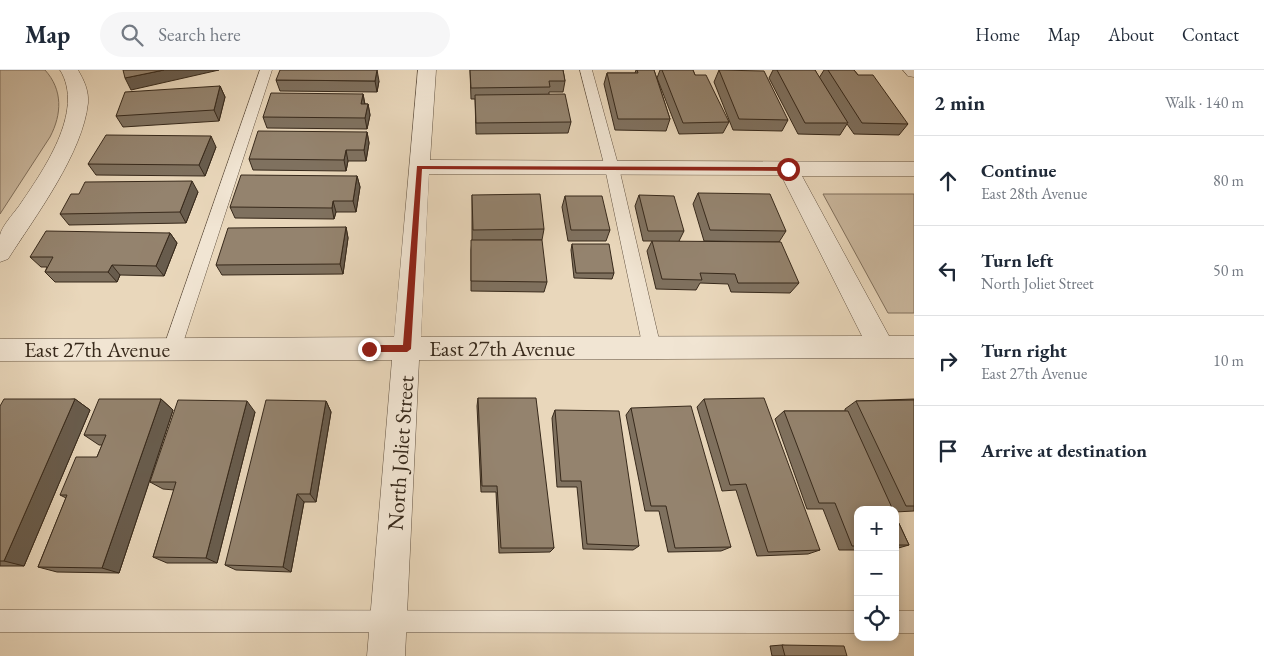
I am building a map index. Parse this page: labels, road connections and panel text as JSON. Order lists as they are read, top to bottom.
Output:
{
  "streets": {
    "street": ["East 27th Avenue", "North Joliet Street"]
  },
  "crossings": [
    ["East 27th Avenue", "North Joliet Street"]
  ],
  "page": {
    "header": "Map",
    "search": "Search here",
    "nav": [
      "Home",
      "Map",
      "About",
      "Contact"
    ],
    "heading": ["2 min", "Walk · 140 m"],
    "list": [
      ["Continue", "East 28th Avenue", "80 m"],
      ["Turn left", "North Joliet Street", "50 m"],
      ["Turn right", "East 27th Avenue", "10 m"],
      "Arrive at destination"
    ],
    "map_buttons": ["+", "−"]
  }
}
